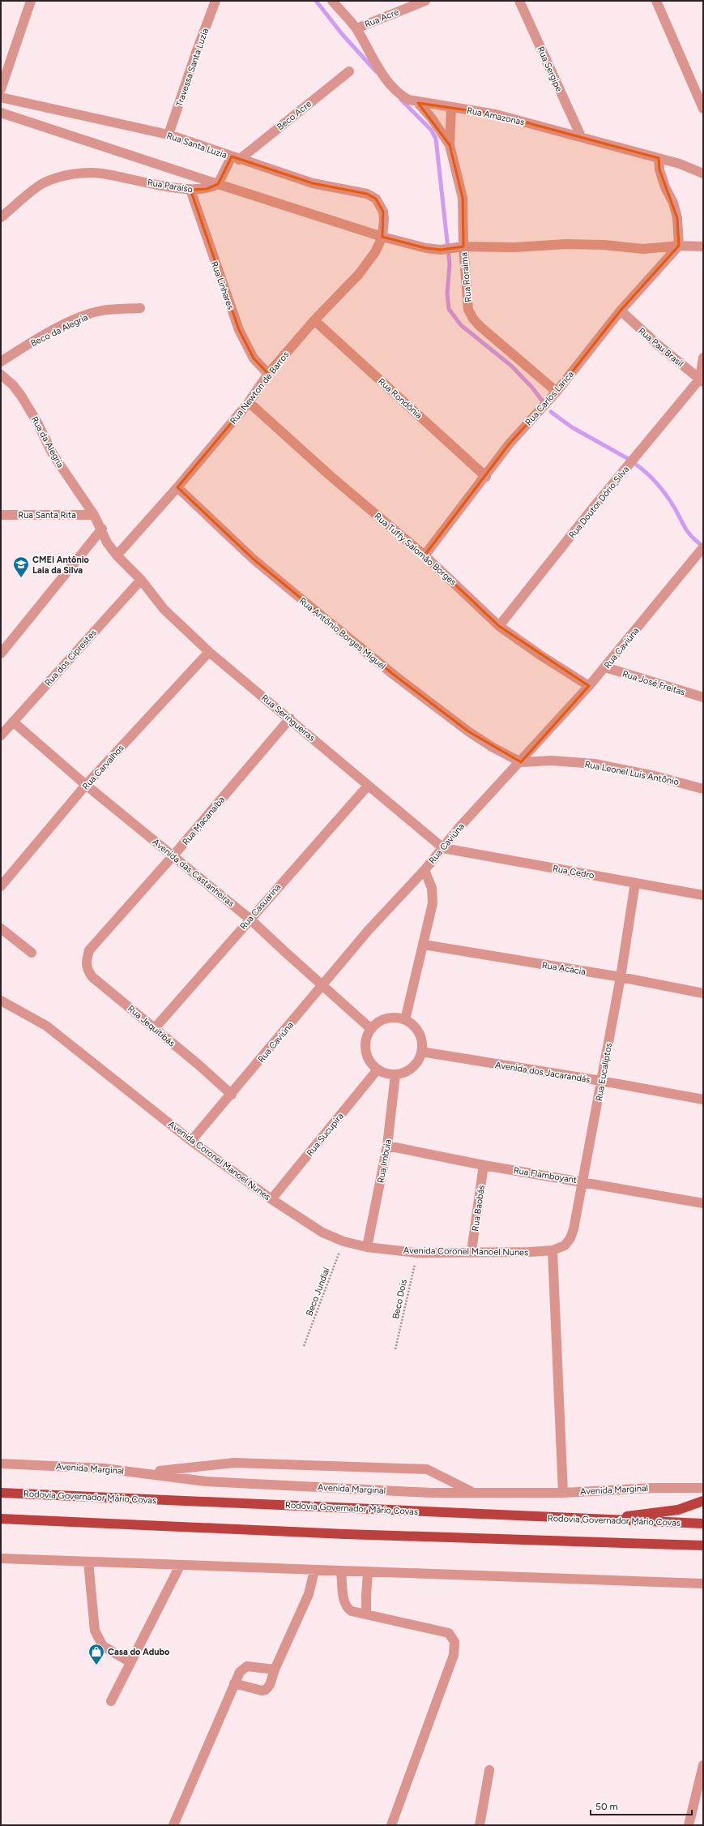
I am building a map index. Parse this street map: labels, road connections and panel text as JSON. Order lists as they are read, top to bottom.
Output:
{
  "streets": {
    "main road": ["Rodovia Governador Mário Covas"],
    "street": [
      "Rua Acre",
      "Travessa Santa Luzia",
      "Rua Sergipe",
      "Beco Acre",
      "Rua Amazonas",
      "Rua Santa Luzia",
      "Rua Paraíso",
      "Rua Roraima",
      "Rua Linhares",
      "Beco da Alegria",
      "Rua Pau Brasil",
      "Rua Newton de Barros",
      "Rua Rondônia",
      "Rua Carlos Larica",
      "Rua da Alegria",
      "Rua Doutor Dório Silva",
      "Rua Santa Rita",
      "Rua Tuffy Salomão Borges",
      "Rua Antônio Borges Miguel",
      "Rua Caviúna",
      "Rua dos Ciprestes",
      "Rua José Freitas",
      "Rua Seringueiras",
      "Rua Carvalhos",
      "Rua Leonel Luis Antônio",
      "Rua Macanaíba",
      "Rua Cedro",
      "Avenida das Castanheiras",
      "Rua Casuarina",
      "Rua Acácia",
      "Rua Jequitibás",
      "Avenida dos Jacarandás",
      "Rua Eucalíptos",
      "Rua Sucupira",
      "Avenida Coronel Manoel Nunes",
      "Rua Imbuia",
      "Rua Flamboyant",
      "Rua Baobás",
      "Avenida Marginal"
    ],
    "path": ["Beco Jundiaí", "Beco Dois"]
  },
  "crossings": [
    ["Rua Acre", "Rua Amazonas"],
    ["Travessa Santa Luzia", "Rua Santa Luzia"],
    ["Rua Sergipe", "Rua Amazonas"],
    ["Beco Acre", "Rua Santa Luzia"],
    ["Rua Amazonas", "Rua Roraima"],
    ["Rua Santa Luzia", "Rua Newton de Barros"],
    ["Rua Paraíso", "Rua Linhares"],
    ["Rua Roraima", "Rua Carlos Larica"],
    ["Rua Linhares", "Rua Newton de Barros"],
    ["Rua Pau Brasil", "Rua Carlos Larica"],
    ["Rua Pau Brasil", "Rua Doutor Dório Silva"],
    ["Rua Newton de Barros", "Rua Rondônia"],
    ["Rua Newton de Barros", "Rua da Alegria"],
    ["Rua Newton de Barros", "Rua Tuffy Salomão Borges"],
    ["Rua Newton de Barros", "Rua Antônio Borges Miguel"],
    ["Rua Newton de Barros", "Rua Seringueiras"],
    ["Rua Rondônia", "Rua Carlos Larica"],
    ["Rua Carlos Larica", "Rua Tuffy Salomão Borges"],
    ["Rua da Alegria", "Rua Santa Rita"],
    ["Rua da Alegria", "Rua Seringueiras"],
    ["Rua Doutor Dório Silva", "Rua Tuffy Salomão Borges"],
    ["Rua Tuffy Salomão Borges", "Rua Caviúna"],
    ["Rua Antônio Borges Miguel", "Rua Caviúna"],
    ["Rua Antônio Borges Miguel", "Rua Leonel Luis Antônio"],
    ["Rua Caviúna", "Rua José Freitas"],
    ["Rua Caviúna", "Rua Seringueiras"],
    ["Rua Caviúna", "Rua Leonel Luis Antônio"],
    ["Rua Caviúna", "Rua Cedro"],
    ["Rua Caviúna", "Avenida das Castanheiras"],
    ["Rua Caviúna", "Rua Jequitibás"],
    ["Rua Caviúna", "Avenida Coronel Manoel Nunes"],
    ["Rua dos Ciprestes", "Rua Seringueiras"],
    ["Rua dos Ciprestes", "Avenida das Castanheiras"],
    ["Rua Seringueiras", "Rua Carvalhos"],
    ["Rua Seringueiras", "Rua Macanaíba"],
    ["Rua Seringueiras", "Rua Cedro"],
    ["Rua Seringueiras", "Rua Casuarina"],
    ["Rua Carvalhos", "Avenida das Castanheiras"],
    ["Rua Macanaíba", "Avenida das Castanheiras"],
    ["Rua Macanaíba", "Rua Jequitibás"],
    ["Rua Cedro", "Rua Eucalíptos"],
    ["Avenida das Castanheiras", "Rua Casuarina"],
    ["Avenida das Castanheiras", "Avenida dos Jacarandás"],
    ["Avenida das Castanheiras", "Rua Sucupira"],
    ["Avenida das Castanheiras", "Rua Imbuia"],
    ["Rua Casuarina", "Rua Jequitibás"],
    ["Rua Acácia", "Rua Eucalíptos"],
    ["Avenida dos Jacarandás", "Rua Eucalíptos"],
    ["Avenida dos Jacarandás", "Rua Sucupira"],
    ["Avenida dos Jacarandás", "Rua Imbuia"],
    ["Rua Eucalíptos", "Avenida Coronel Manoel Nunes"],
    ["Rua Eucalíptos", "Rua Flamboyant"],
    ["Rua Sucupira", "Avenida Coronel Manoel Nunes"],
    ["Rua Sucupira", "Rua Imbuia"],
    ["Avenida Coronel Manoel Nunes", "Rua Imbuia"],
    ["Avenida Coronel Manoel Nunes", "Rua Baobás"],
    ["Avenida Coronel Manoel Nunes", "Beco Jundiaí"],
    ["Avenida Coronel Manoel Nunes", "Beco Dois"],
    ["Rua Imbuia", "Rua Flamboyant"],
    ["Rua Flamboyant", "Rua Baobás"]
  ],
  "places": {
    "school or university": ["CMEI Antônio Laia da Silva"],
    "shop": ["Casa do Adubo"]
  },
  "scale_bar": "50 m"
}
